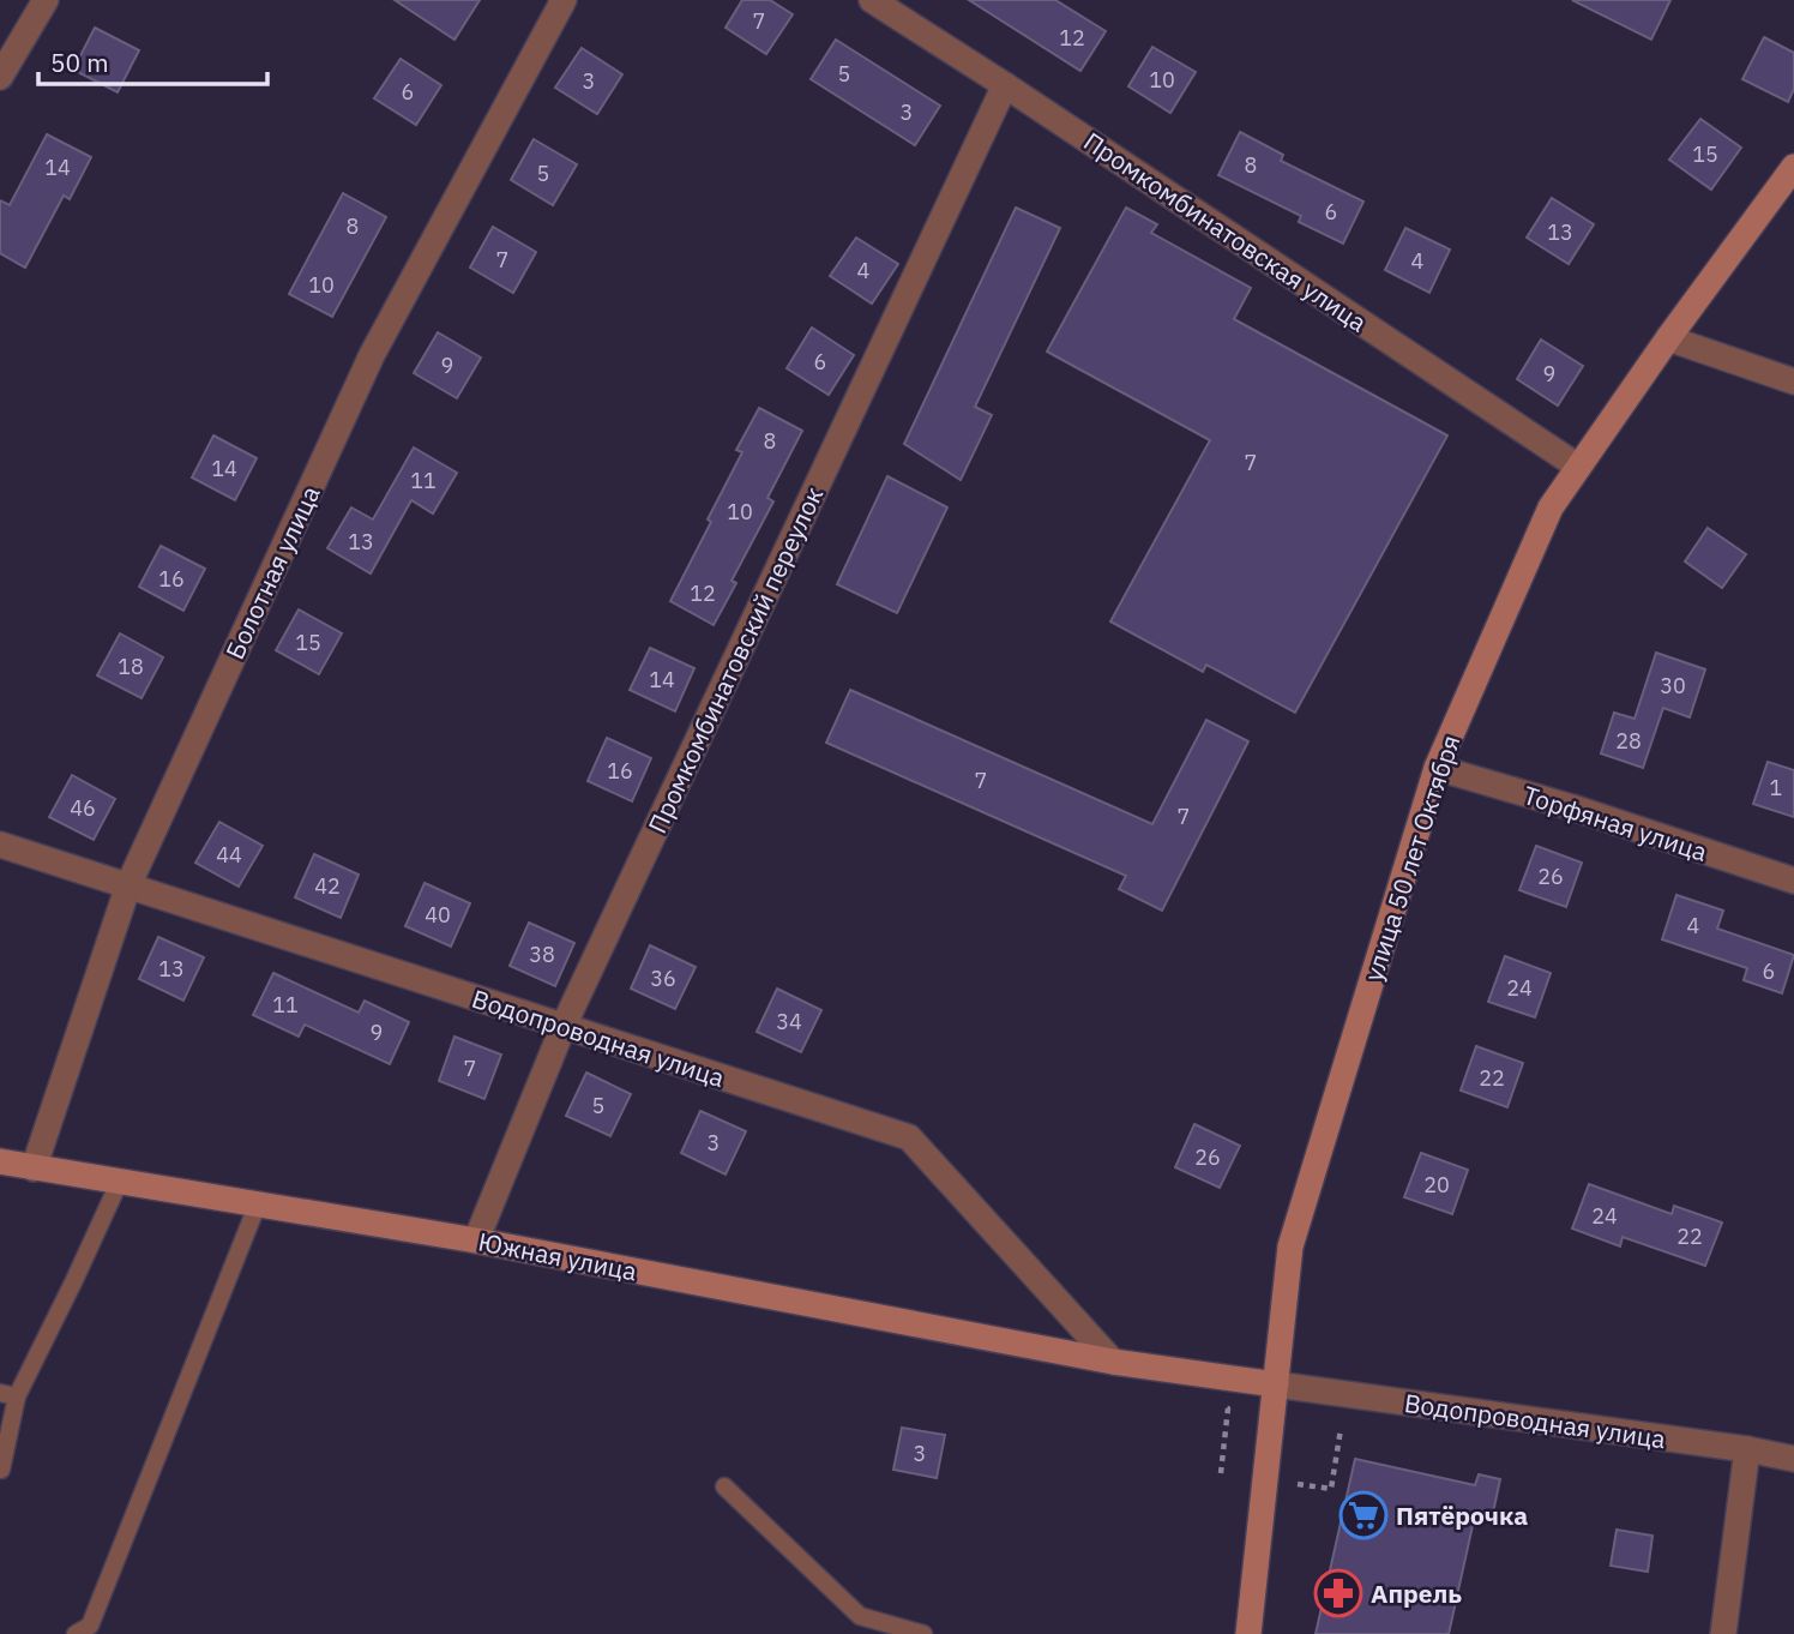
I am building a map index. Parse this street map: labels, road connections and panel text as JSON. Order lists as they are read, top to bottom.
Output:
{
  "streets": {
    "main road": ["улица 50 лет Октября", "Южная улица"],
    "street": [
      "Промкомбинатовская улица",
      "Болотная улица",
      "Промкомбинатовский переулок",
      "Торфяная улица",
      "Водопроводная улица"
    ]
  },
  "crossings": [
    ["Промкомбинатовская улица", "Промкомбинатовский переулок"],
    ["Промкомбинатовская улица", "улица 50 лет Октября"],
    ["Болотная улица", "Водопроводная улица"],
    ["Болотная улица", "Южная улица"],
    ["Промкомбинатовский переулок", "Водопроводная улица"],
    ["Промкомбинатовский переулок", "Южная улица"],
    ["Торфяная улица", "улица 50 лет Октября"],
    ["улица 50 лет Октября", "Водопроводная улица"],
    ["улица 50 лет Октября", "Южная улица"],
    ["Водопроводная улица", "Южная улица"]
  ],
  "places": {
    "supermarket": ["Пятёрочка"],
    "pharmacy": ["Апрель"]
  },
  "house_numbers": [
    "7",
    "12",
    "5",
    "10",
    "3",
    "6",
    "3",
    "15",
    "8",
    "14",
    "5",
    "6",
    "8",
    "13",
    "7",
    "4",
    "4",
    "10",
    "6",
    "9",
    "9",
    "8",
    "7",
    "14",
    "11",
    "10",
    "13",
    "16",
    "12",
    "15",
    "18",
    "14",
    "30",
    "28",
    "16",
    "7",
    "1",
    "46",
    "7",
    "44",
    "26",
    "42",
    "40",
    "4",
    "38",
    "13",
    "6",
    "36",
    "24",
    "11",
    "34",
    "9",
    "7",
    "22",
    "5",
    "3",
    "26",
    "20",
    "24",
    "22",
    "3"
  ],
  "scale_bar": "50 m"
}
